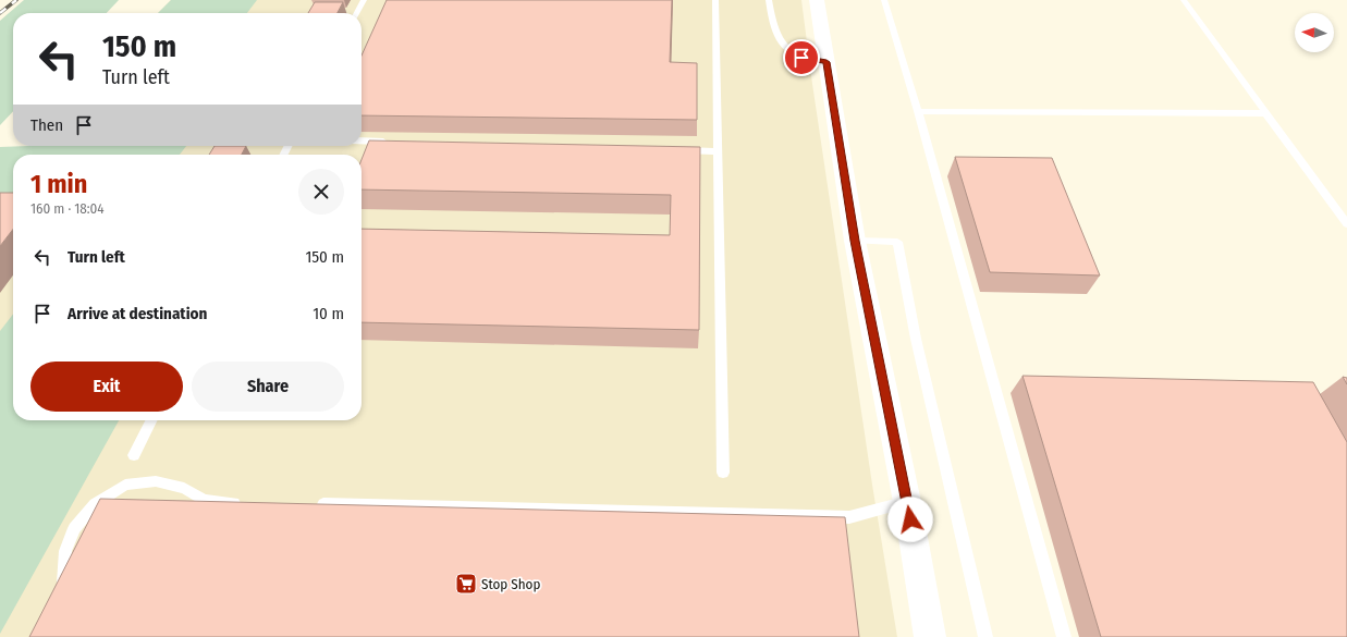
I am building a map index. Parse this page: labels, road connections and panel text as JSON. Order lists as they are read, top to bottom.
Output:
{
  "places": {
    "supermarket": ["Stop Shop"]
  },
  "north": "left",
  "page": {
    "turn": ["150 m", "Turn left"],
    "then": "Then",
    "heading": ["1 min", "160 m · 18:04"],
    "list": [
      {
        "name": "Turn left",
        "value": "150 m"
      },
      {
        "name": "Arrive at destination",
        "value": "10 m"
      }
    ],
    "buttons": ["Exit", "Share"]
  }
}
